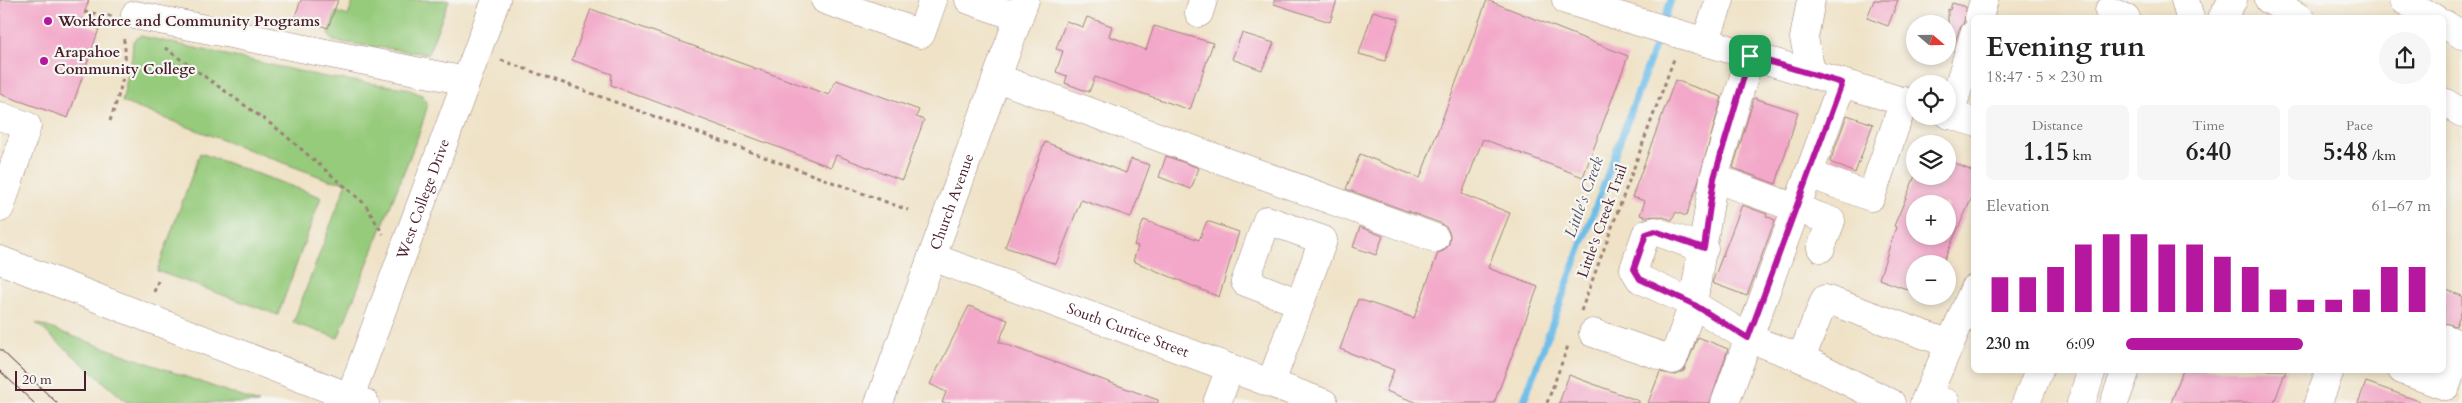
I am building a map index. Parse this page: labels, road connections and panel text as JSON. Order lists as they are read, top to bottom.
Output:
{
  "streets": {
    "main road": ["West College Drive", "Church Avenue", "South Curtice Street"],
    "path": ["Little's Creek Trail"]
  },
  "crossings": [
    ["Church Avenue", "South Curtice Street"]
  ],
  "water": ["Little's Creek"],
  "places": ["Workforce and Community Programs", "Arapahoe Community College"],
  "scale_bar": "20 m",
  "north": "right",
  "page": {
    "map_buttons": ["+", "−"],
    "heading": ["Evening run", "18:47 · 5 × 230 m"],
    "stats": [
      ["Distance", "1.15 km"],
      ["Time", "6:40"],
      ["Pace", "5:48 /km"]
    ],
    "chart": ["Elevation", "61–67 m"],
    "list": [
      {
        "name": "230 m",
        "note": "6:09"
      }
    ],
    "scale": "20 m"
  }
}
